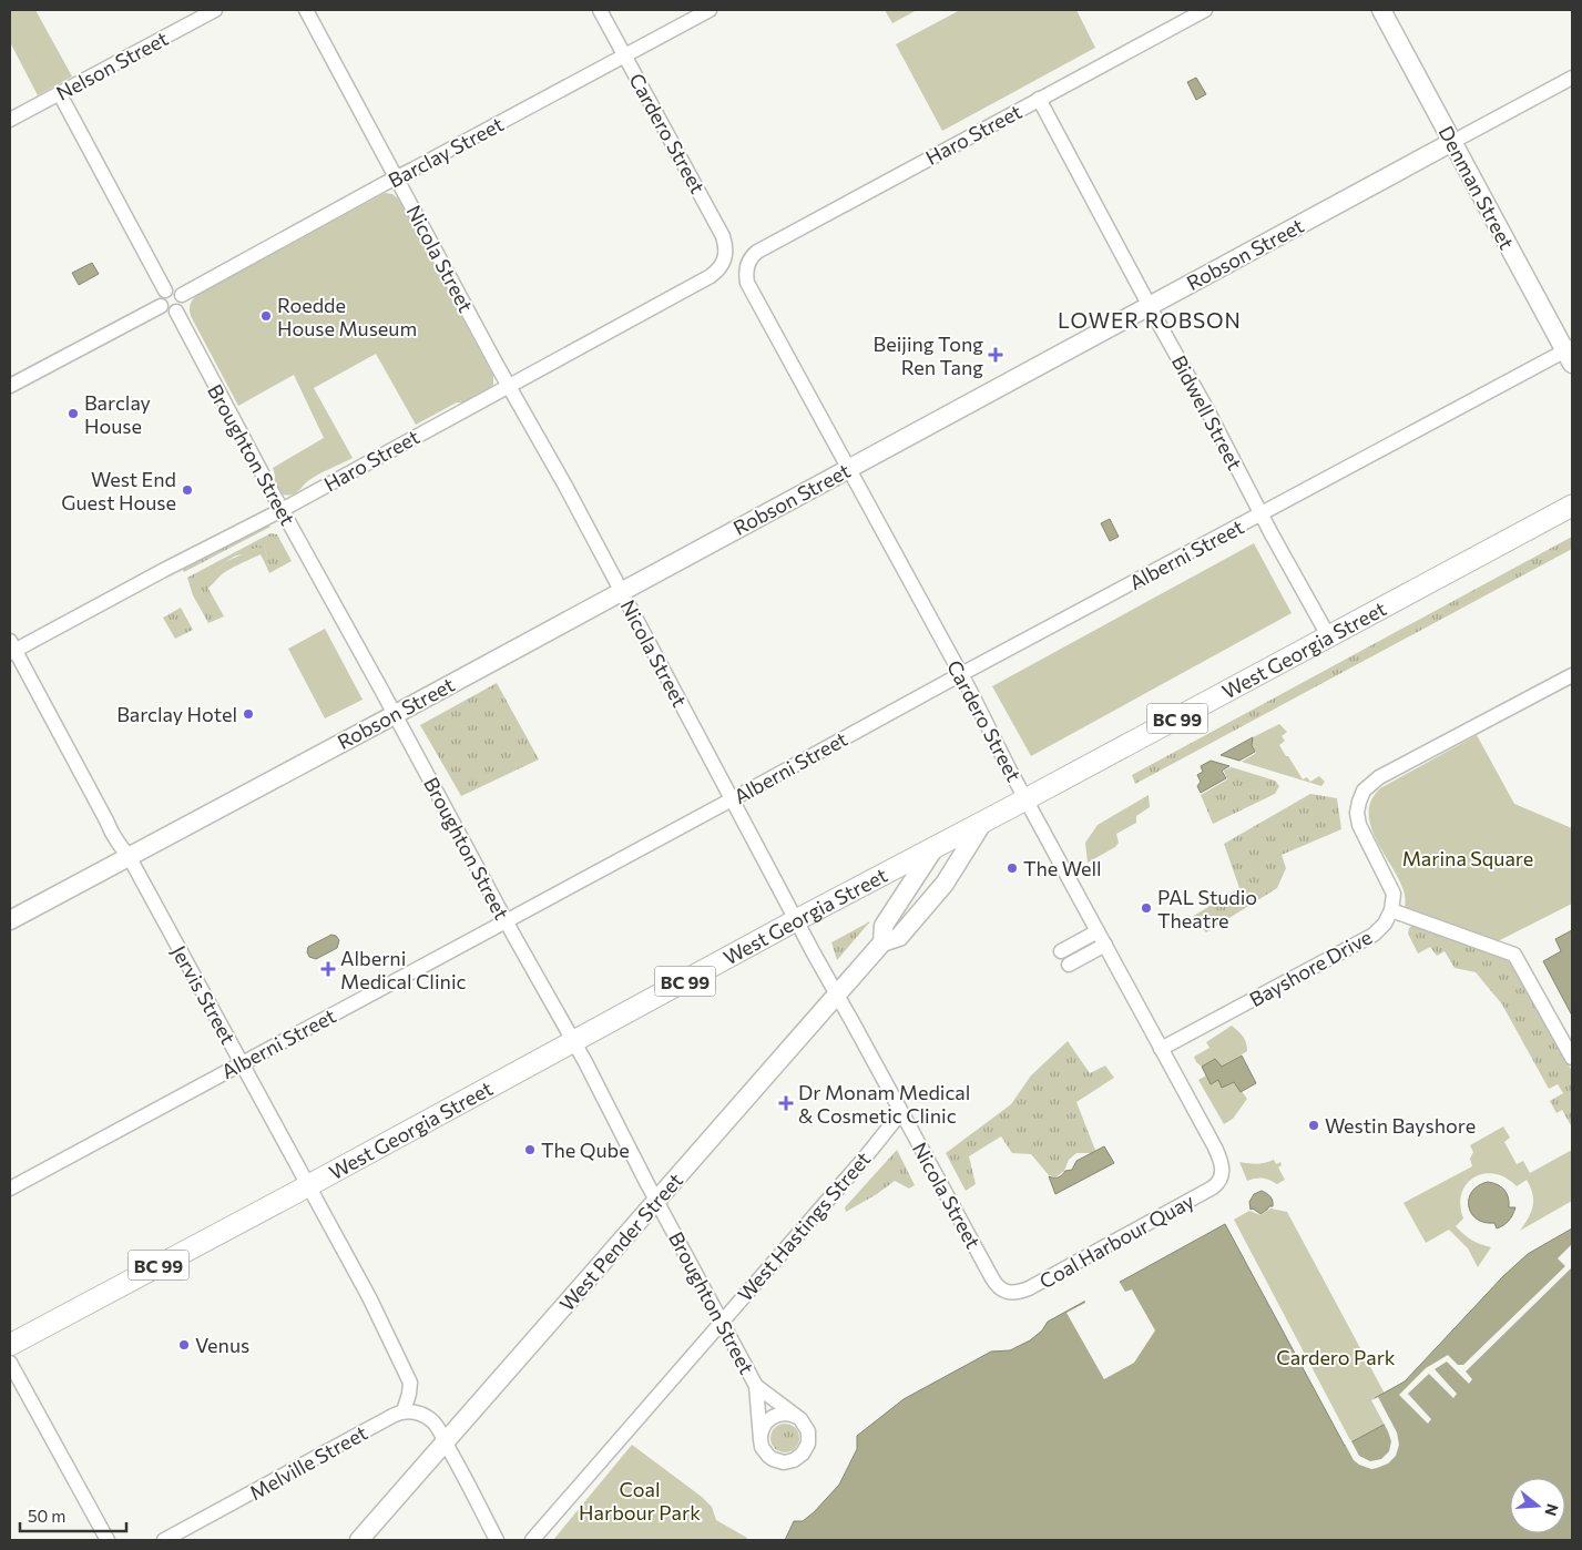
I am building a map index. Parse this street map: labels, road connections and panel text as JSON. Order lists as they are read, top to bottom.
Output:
{
  "streets": {
    "highway": ["West Georgia Street", "BC 99"],
    "main road": ["Denman Street", "Robson Street", "West Pender Street"],
    "street": [
      "Nelson Street",
      "Cardero Street",
      "Haro Street",
      "Barclay Street",
      "Nicola Street",
      "Bidwell Street",
      "Broughton Street",
      "Alberni Street",
      "Bayshore Drive",
      "Jervis Street",
      "West Hastings Street",
      "Coal Harbour Quay",
      "Melville Street"
    ]
  },
  "crossings": [
    ["Cardero Street", "Haro Street"],
    ["Cardero Street", "Barclay Street"],
    ["Cardero Street", "Robson Street"],
    ["Cardero Street", "Alberni Street"],
    ["Cardero Street", "West Georgia Street"],
    ["Cardero Street", "Bayshore Drive"],
    ["Cardero Street", "Coal Harbour Quay"],
    ["Haro Street", "Nicola Street"],
    ["Haro Street", "Bidwell Street"],
    ["Haro Street", "Broughton Street"],
    ["Haro Street", "Jervis Street"],
    ["Barclay Street", "Nicola Street"],
    ["Barclay Street", "Broughton Street"],
    ["Denman Street", "Robson Street"],
    ["Denman Street", "Alberni Street"],
    ["Robson Street", "Nicola Street"],
    ["Robson Street", "Bidwell Street"],
    ["Robson Street", "Broughton Street"],
    ["Robson Street", "Jervis Street"],
    ["Nicola Street", "Alberni Street"],
    ["Nicola Street", "West Georgia Street"],
    ["Nicola Street", "West Hastings Street"],
    ["Nicola Street", "Coal Harbour Quay"],
    ["Nicola Street", "West Pender Street"],
    ["Bidwell Street", "Alberni Street"],
    ["Bidwell Street", "West Georgia Street"],
    ["Broughton Street", "Alberni Street"],
    ["Broughton Street", "West Georgia Street"],
    ["Broughton Street", "West Hastings Street"],
    ["Broughton Street", "West Pender Street"],
    ["Alberni Street", "Jervis Street"],
    ["West Georgia Street", "Jervis Street"],
    ["West Georgia Street", "West Pender Street"],
    ["Jervis Street", "Melville Street"]
  ],
  "districts": ["LOWER ROBSON"],
  "parks": ["Marina Square", "Cardero Park", "Coal Harbour Park"],
  "places": {
    "other": [
      "Roedde House Museum",
      "Barclay House",
      "West End Guest House",
      "Barclay Hotel",
      "The Well",
      "PAL Studio Theatre",
      "Westin Bayshore",
      "The Qube",
      "Venus"
    ],
    "health": ["Beijing Tong Ren Tang", "Alberni Medical Clinic", "Dr Monam Medical & Cosmetic Clinic"]
  },
  "scale_bar": "50 m",
  "north": "right"
}
